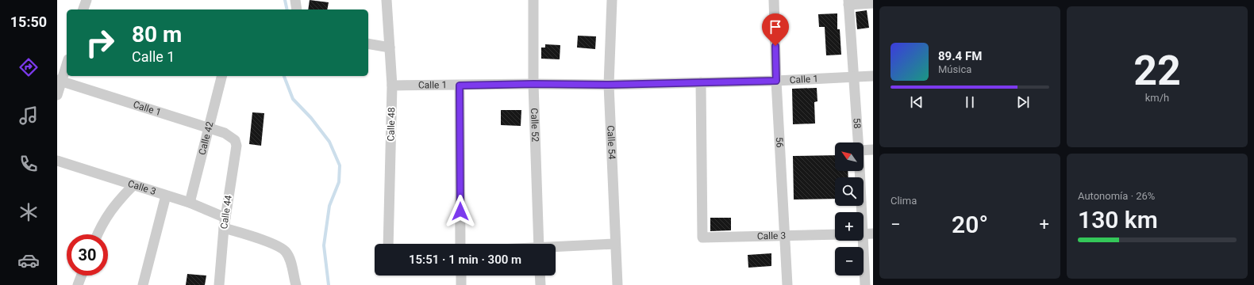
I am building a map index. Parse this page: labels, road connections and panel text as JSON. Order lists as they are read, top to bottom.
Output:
{
  "streets": {
    "street": [
      "Calle 1",
      "58",
      "Calle 48",
      "Calle 52",
      "Calle 42",
      "Calle 54",
      "56",
      "Calle 3",
      "Calle 44"
    ]
  },
  "crossings": [
    ["Calle 1", "58"],
    ["Calle 1", "Calle 48"],
    ["Calle 1", "Calle 52"],
    ["Calle 1", "Calle 42"],
    ["Calle 1", "Calle 54"],
    ["Calle 1", "56"],
    ["Calle 1", "Calle 3"],
    ["Calle 1", "Calle 44"],
    ["Calle 42", "Calle 3"],
    ["56", "Calle 3"],
    ["Calle 3", "Calle 44"]
  ],
  "north": "top left",
  "page": {
    "tabs": "15:50",
    "tile": [
      ["22", "km/h"],
      "Clima",
      ["Autonomía · 26%", "130 km"]
    ],
    "turn": ["80 m", "Calle 1"],
    "song": ["89.4 FM", "Música"],
    "map_buttons": ["+", "−"],
    "heat": ["−", "20°", "+"],
    "limit": "30",
    "trip": "15:51 · 1 min · 300 m"
  }
}
